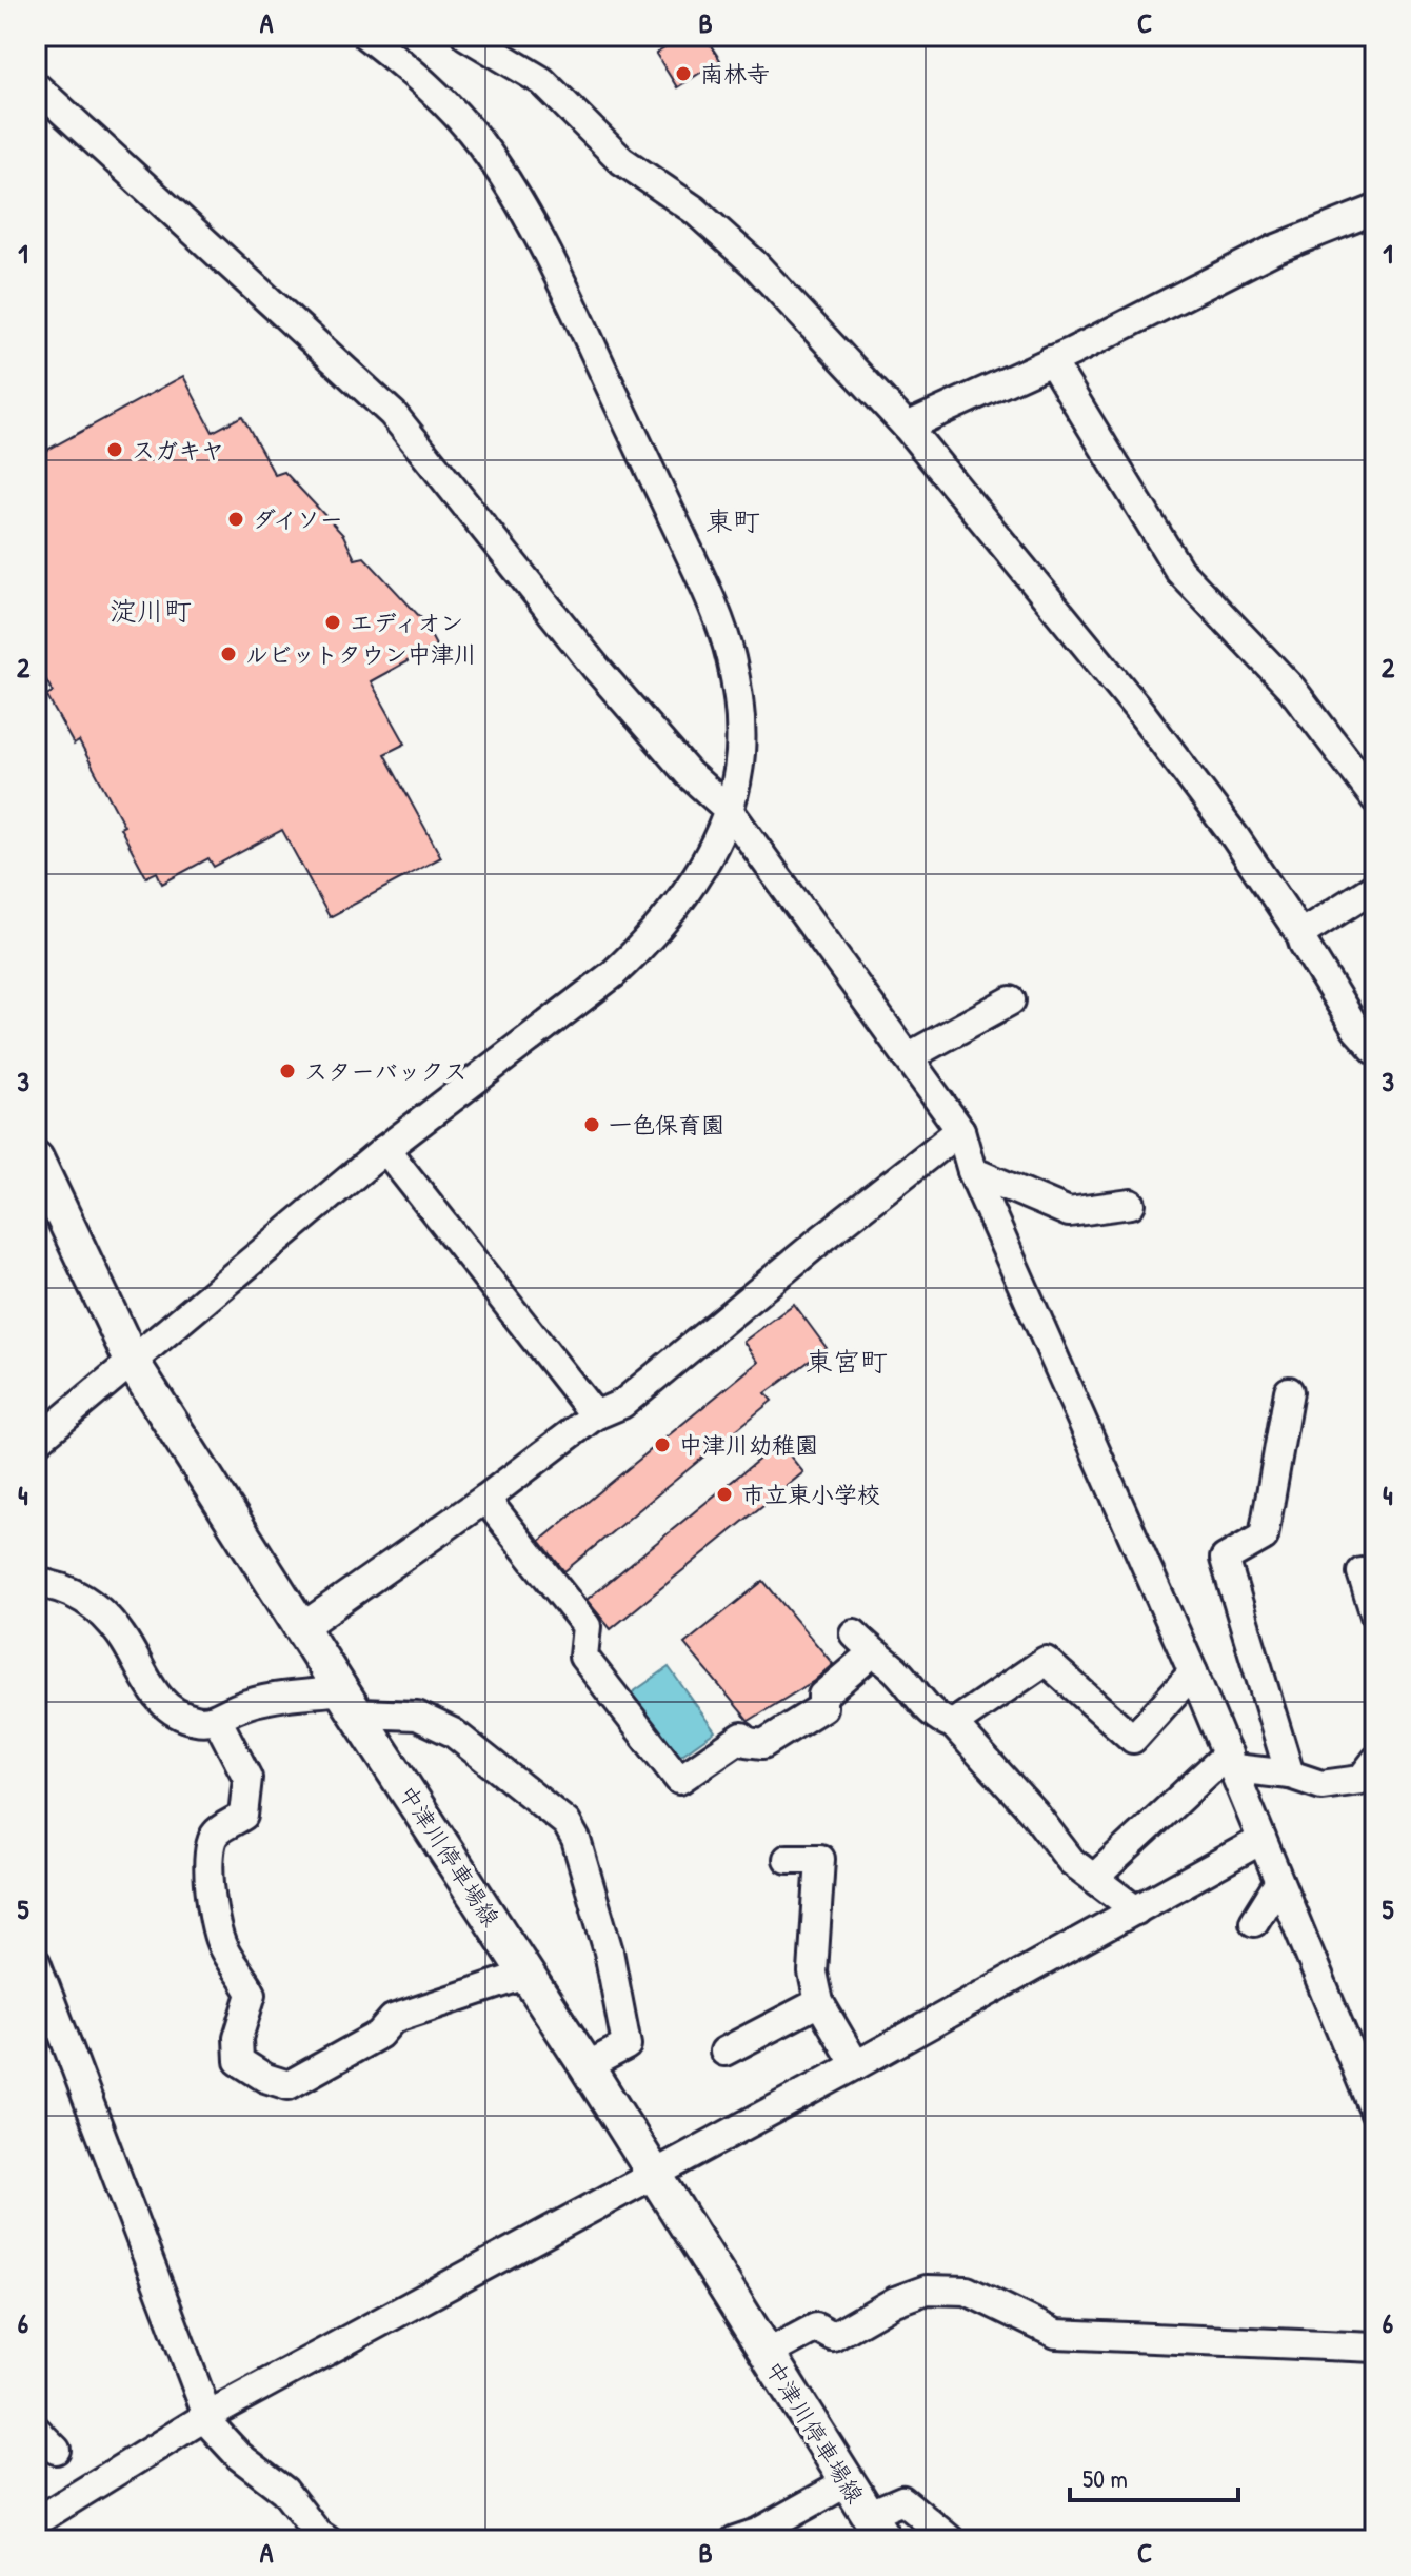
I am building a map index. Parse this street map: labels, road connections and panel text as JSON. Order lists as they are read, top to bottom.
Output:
{
  "streets": {
    "main road": ["中津川停車場線"]
  },
  "districts": ["東町", "淀川町", "東宮町"],
  "places": [
    "南林寺",
    "スガキヤ",
    "ダイソー",
    "エディオン",
    "ルビットタウン中津川",
    "スターバックス",
    "一色保育園",
    "中津川幼稚園",
    "市立東小学校"
  ],
  "scale_bar": "50 m",
  "grid": {
    "columns": ["A", "B", "C"],
    "rows": [
      "1",
      "2",
      "3",
      "4",
      "5",
      "6"
    ]
  }
}
